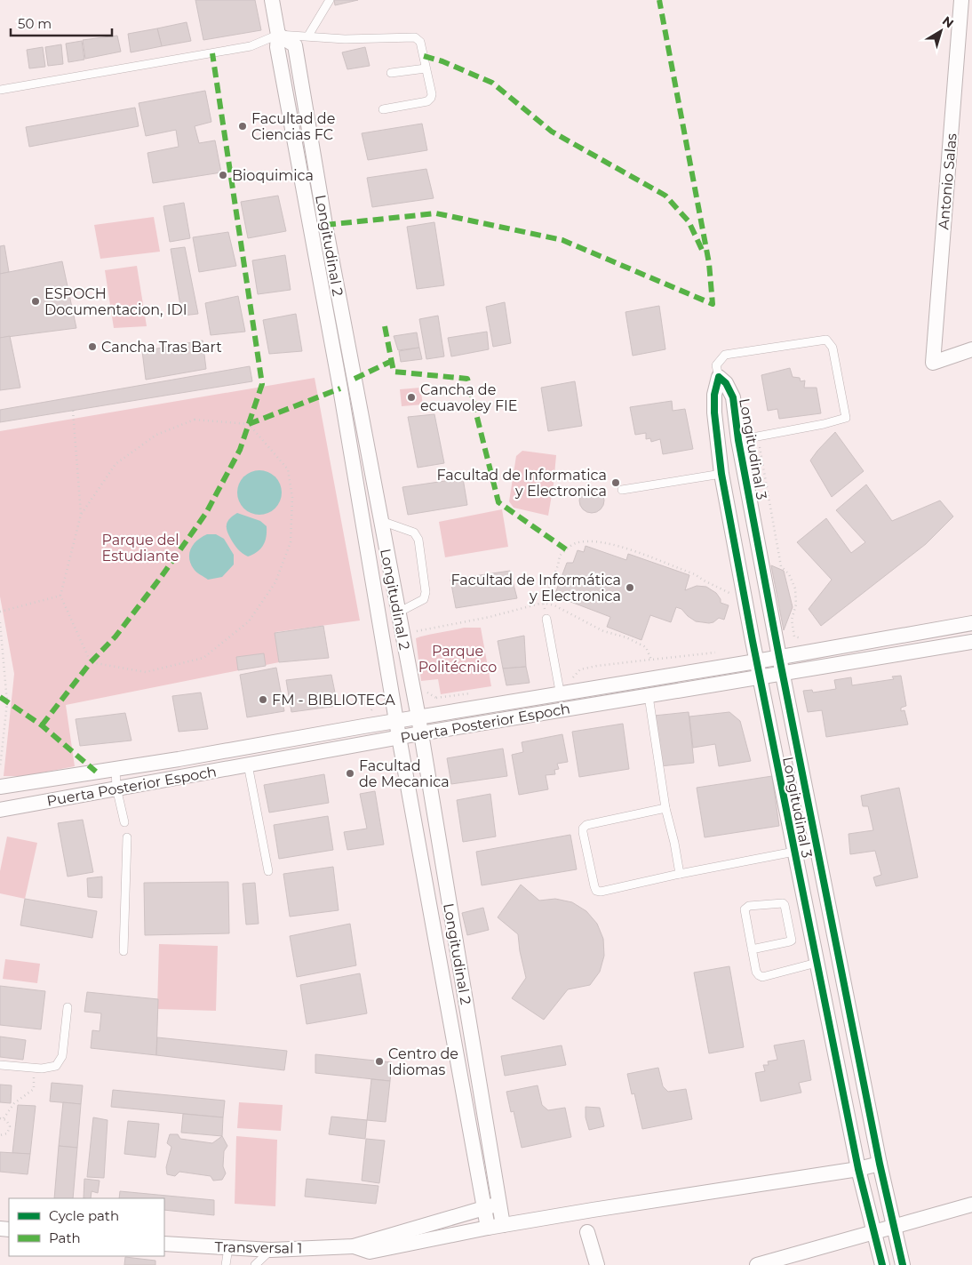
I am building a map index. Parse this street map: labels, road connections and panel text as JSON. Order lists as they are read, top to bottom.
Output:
{
  "streets": {
    "street": [
      "Antonio Salas",
      "Longitudinal 2",
      "Longitudinal 3",
      "Puerta Posterior Espoch",
      "Transversal 1"
    ]
  },
  "crossings": [
    ["Longitudinal 2", "Puerta Posterior Espoch"],
    ["Longitudinal 2", "Transversal 1"],
    ["Longitudinal 3", "Puerta Posterior Espoch"],
    ["Longitudinal 3", "Transversal 1"]
  ],
  "parks": ["Parque del Estudiante", "Parque Politécnico"],
  "places": [
    "Facultad de Ciencias FC",
    "Bioquimica",
    "ESPOCH Documentacion, IDI",
    "Cancha Tras Bart",
    "Cancha de ecuavoley FIE",
    "Facultad de Informatica y Electronica",
    "Facultad de Informática y Electronica",
    "FM - BIBLIOTECA",
    "Facultad de Mecanica",
    "Centro de Idiomas"
  ],
  "legend": ["Cycle path", "Path"],
  "scale_bar": "50 m",
  "north": "top right"
}
